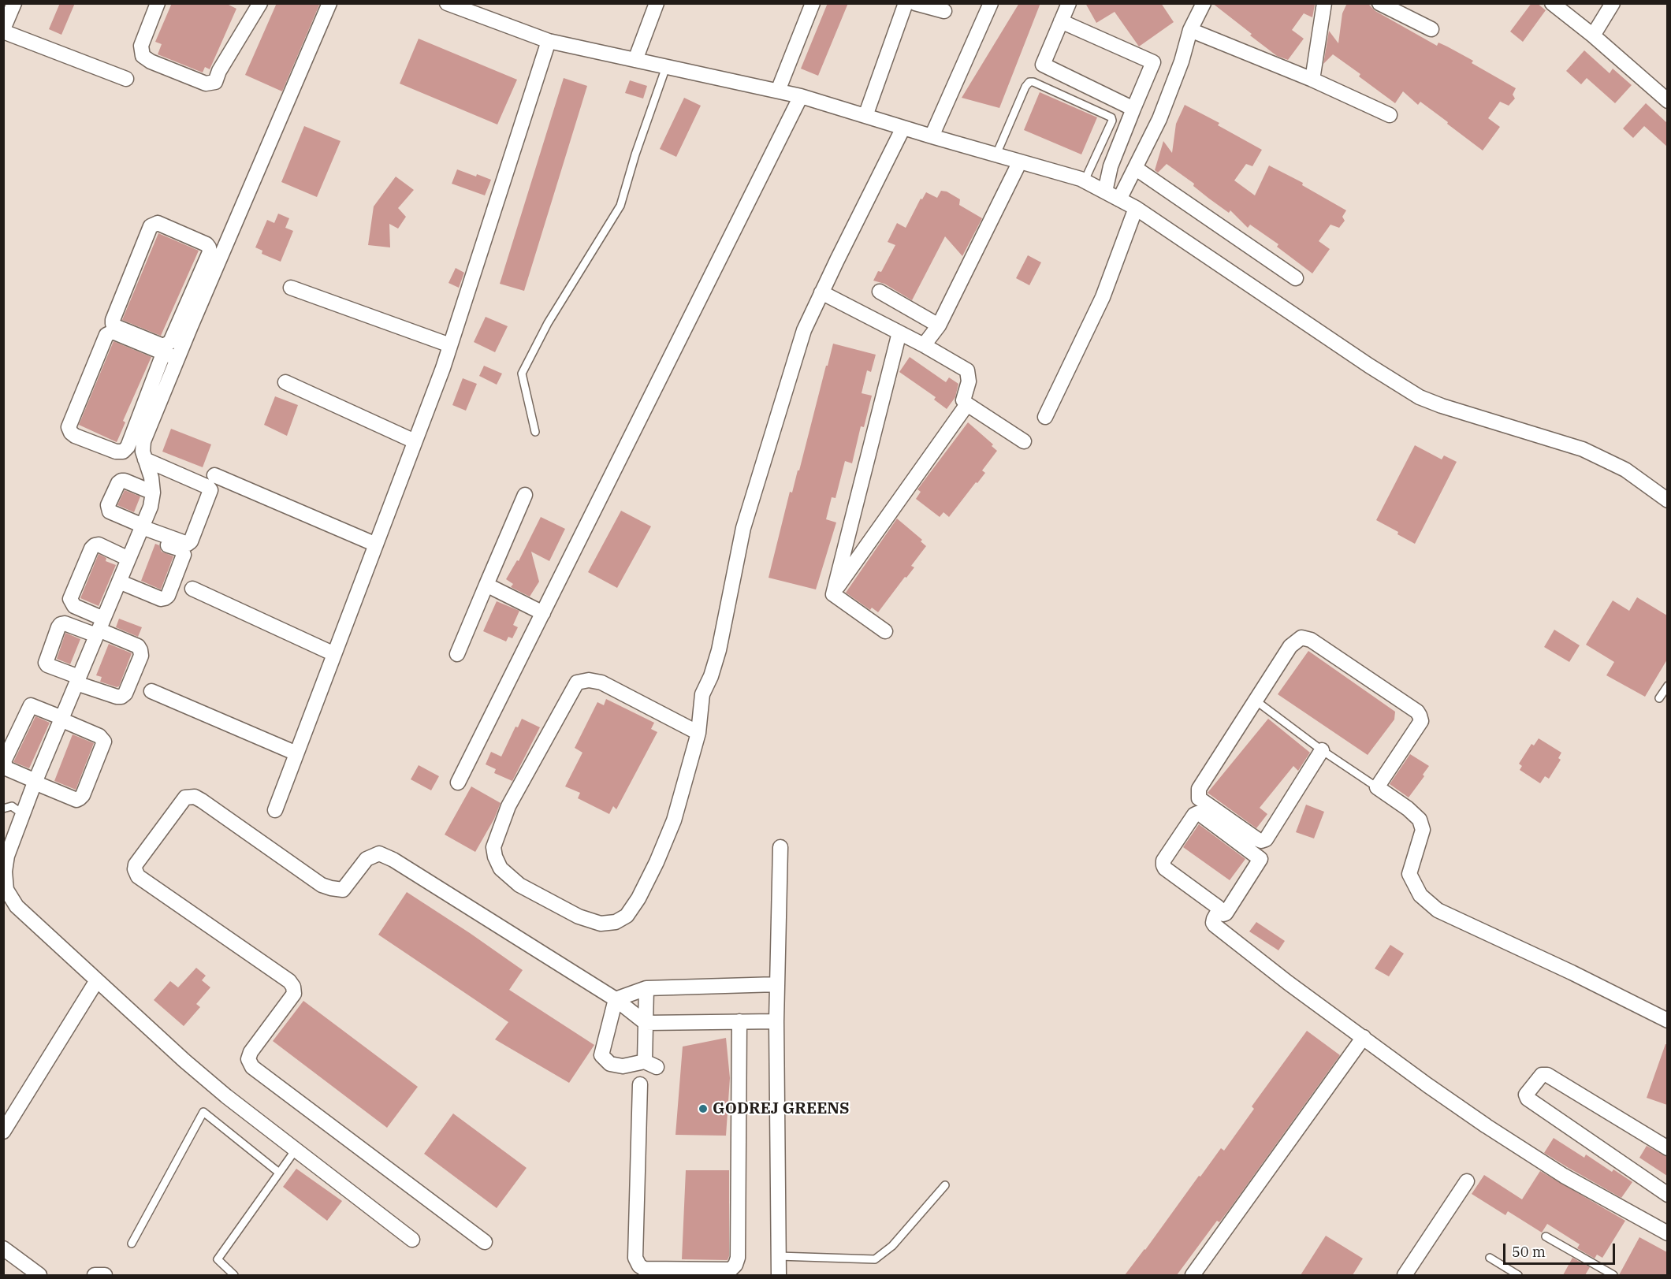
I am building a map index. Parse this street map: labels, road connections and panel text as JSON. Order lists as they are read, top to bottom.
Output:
{
  "places": ["GODREJ GREENS"],
  "scale_bar": "50 m"
}
